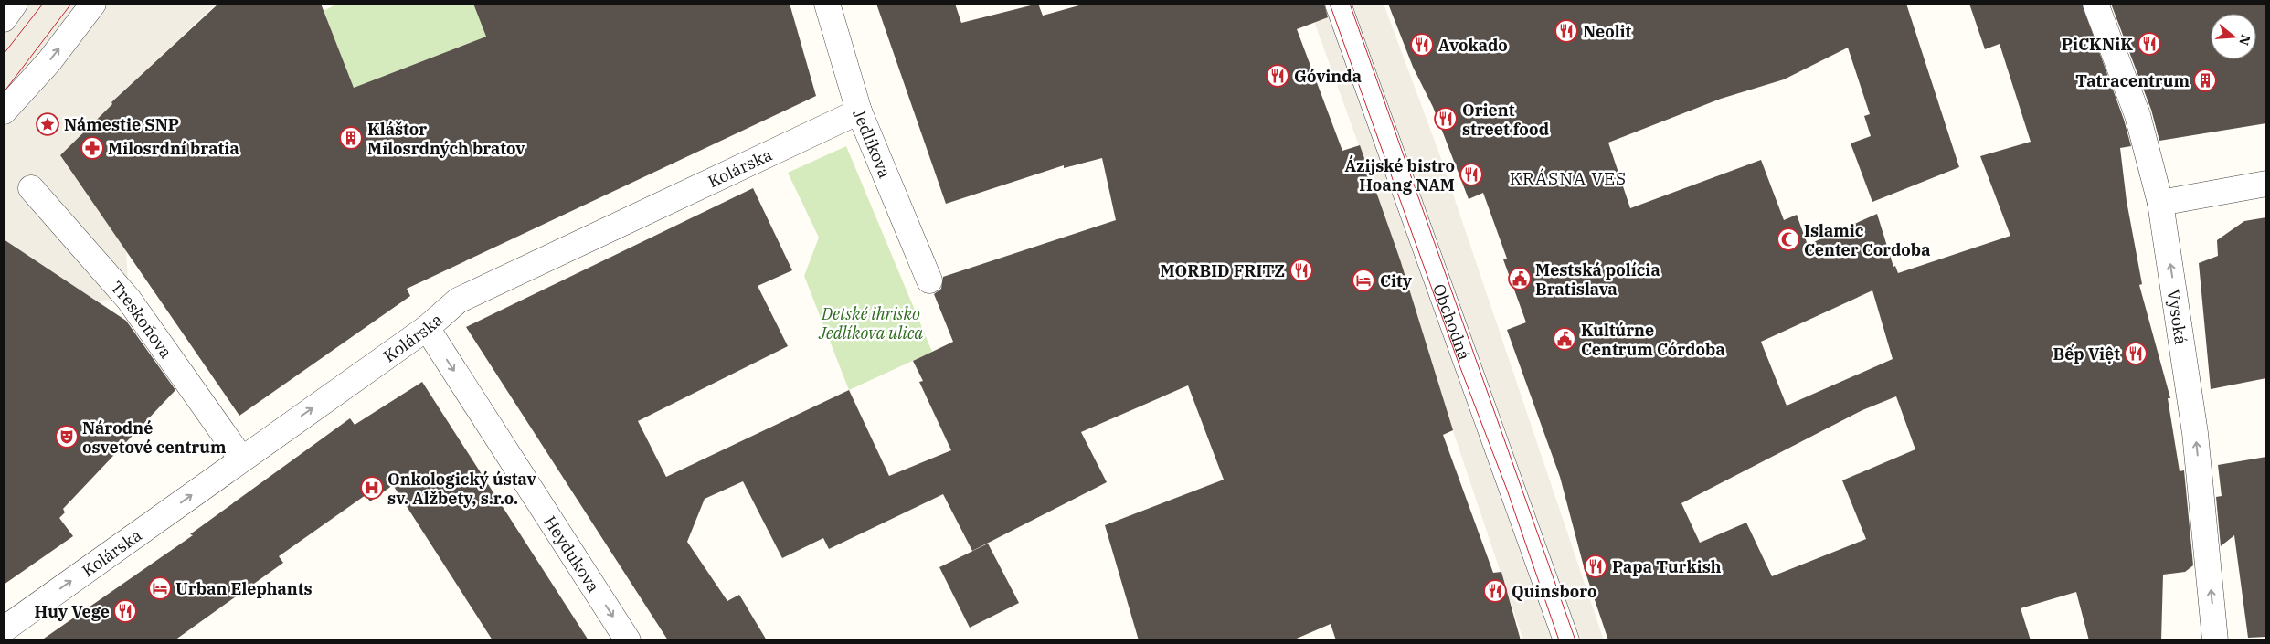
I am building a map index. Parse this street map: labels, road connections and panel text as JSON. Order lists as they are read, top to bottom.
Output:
{
  "streets": {
    "street": [
      "Jedlíkova",
      "Kolárska",
      "Vysoká",
      "Treskoňova",
      "Obchodná",
      "Heydukova"
    ]
  },
  "crossings": [
    ["Jedlíkova", "Kolárska"],
    ["Kolárska", "Treskoňova"],
    ["Kolárska", "Heydukova"]
  ],
  "one_way": ["Kolárska", "Vysoká", "Heydukova"],
  "districts": ["KRÁSNA VES"],
  "parks": ["Detské ihrisko Jedlíkova ulica"],
  "places": {
    "restaurant": [
      "Neolit",
      "PiCKNiK",
      "Avokado",
      "Góvinda",
      "Orient street food",
      "Ázijské bistro Hoang NAM",
      "MORBID FRITZ",
      "Bếp Việt",
      "Papa Turkish",
      "Quinsboro",
      "Huy Vege"
    ],
    "building": ["Tatracentrum", "Kláštor Milosrdných bratov"],
    "place": ["Námestie SNP"],
    "pharmacy": ["Milosrdní bratia"],
    "mosque": ["Islamic Center Cordoba"],
    "public building": ["Mestská polícia Bratislava", "Kultúrne Centrum Córdoba"],
    "hotel": ["City", "Urban Elephants"],
    "theatre": ["Národné osvetové centrum"],
    "hospital": ["Onkologický ústav sv. Alžbety, s.r.o."]
  },
  "north": "right"
}
